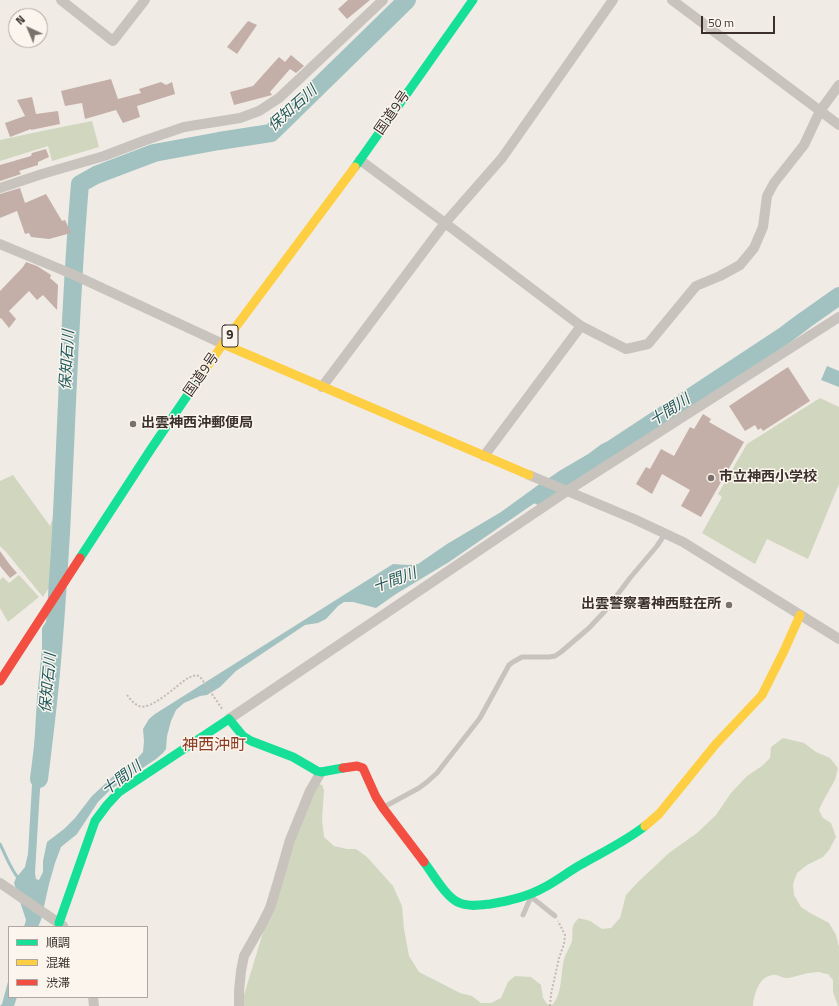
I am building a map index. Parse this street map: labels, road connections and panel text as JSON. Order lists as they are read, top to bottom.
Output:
{
  "streets": {
    "main road": ["国道9号", "9"]
  },
  "districts": ["神西沖町"],
  "water": ["保知石川", "十間川"],
  "places": ["出雲神西沖郵便局", "市立神西小学校", "出雲警察署神西駐在所"],
  "legend": ["順調", "混雑", "渋滞"],
  "scale_bar": "50 m",
  "north": "top left"
}
